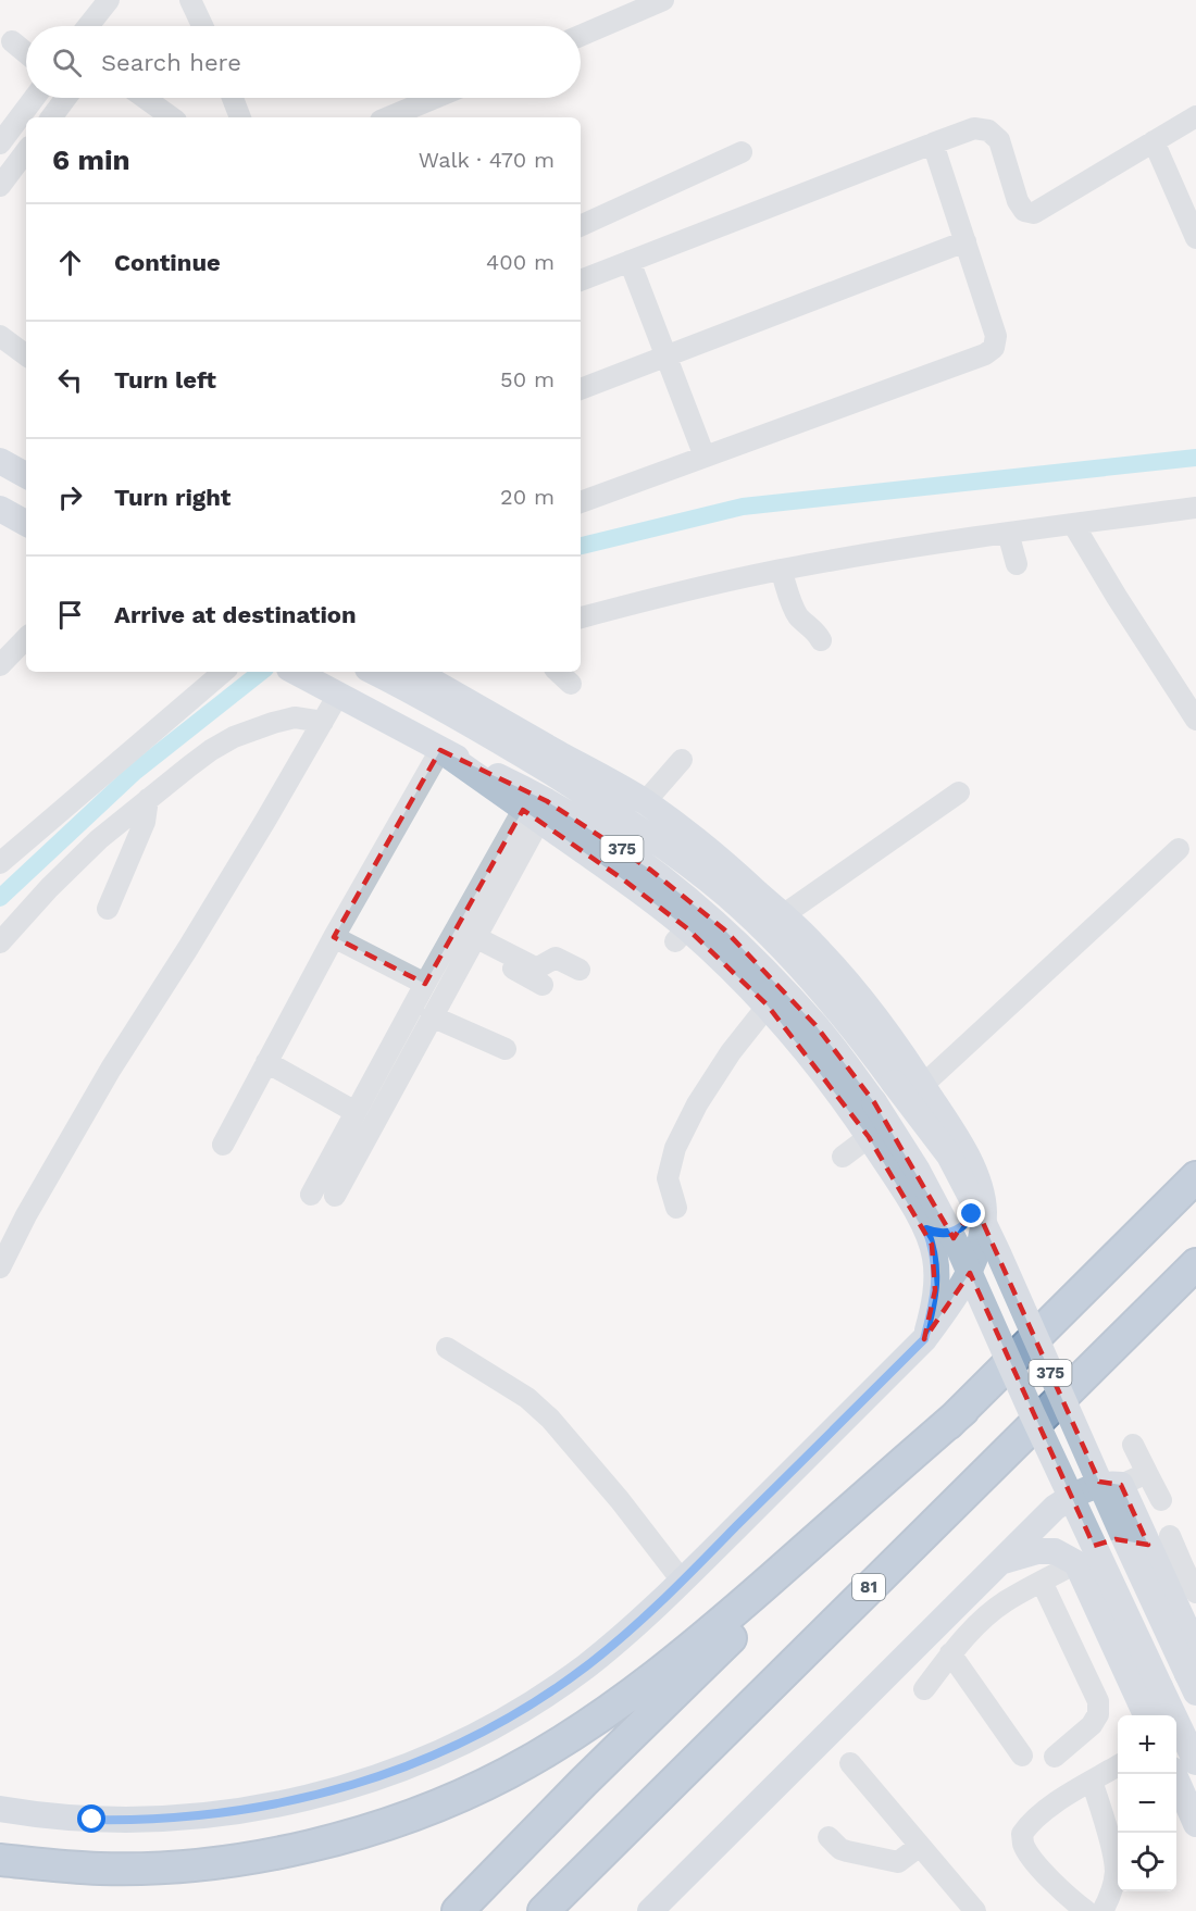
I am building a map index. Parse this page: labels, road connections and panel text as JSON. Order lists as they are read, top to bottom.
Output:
{
  "streets": {
    "highway": ["81"],
    "main road": ["375"]
  },
  "page": {
    "search": "Search here",
    "heading": ["6 min", "Walk · 470 m"],
    "list": [
      ["Continue", "400 m"],
      ["Turn left", "50 m"],
      ["Turn right", "20 m"],
      "Arrive at destination"
    ],
    "map_buttons": ["+", "−"]
  }
}
